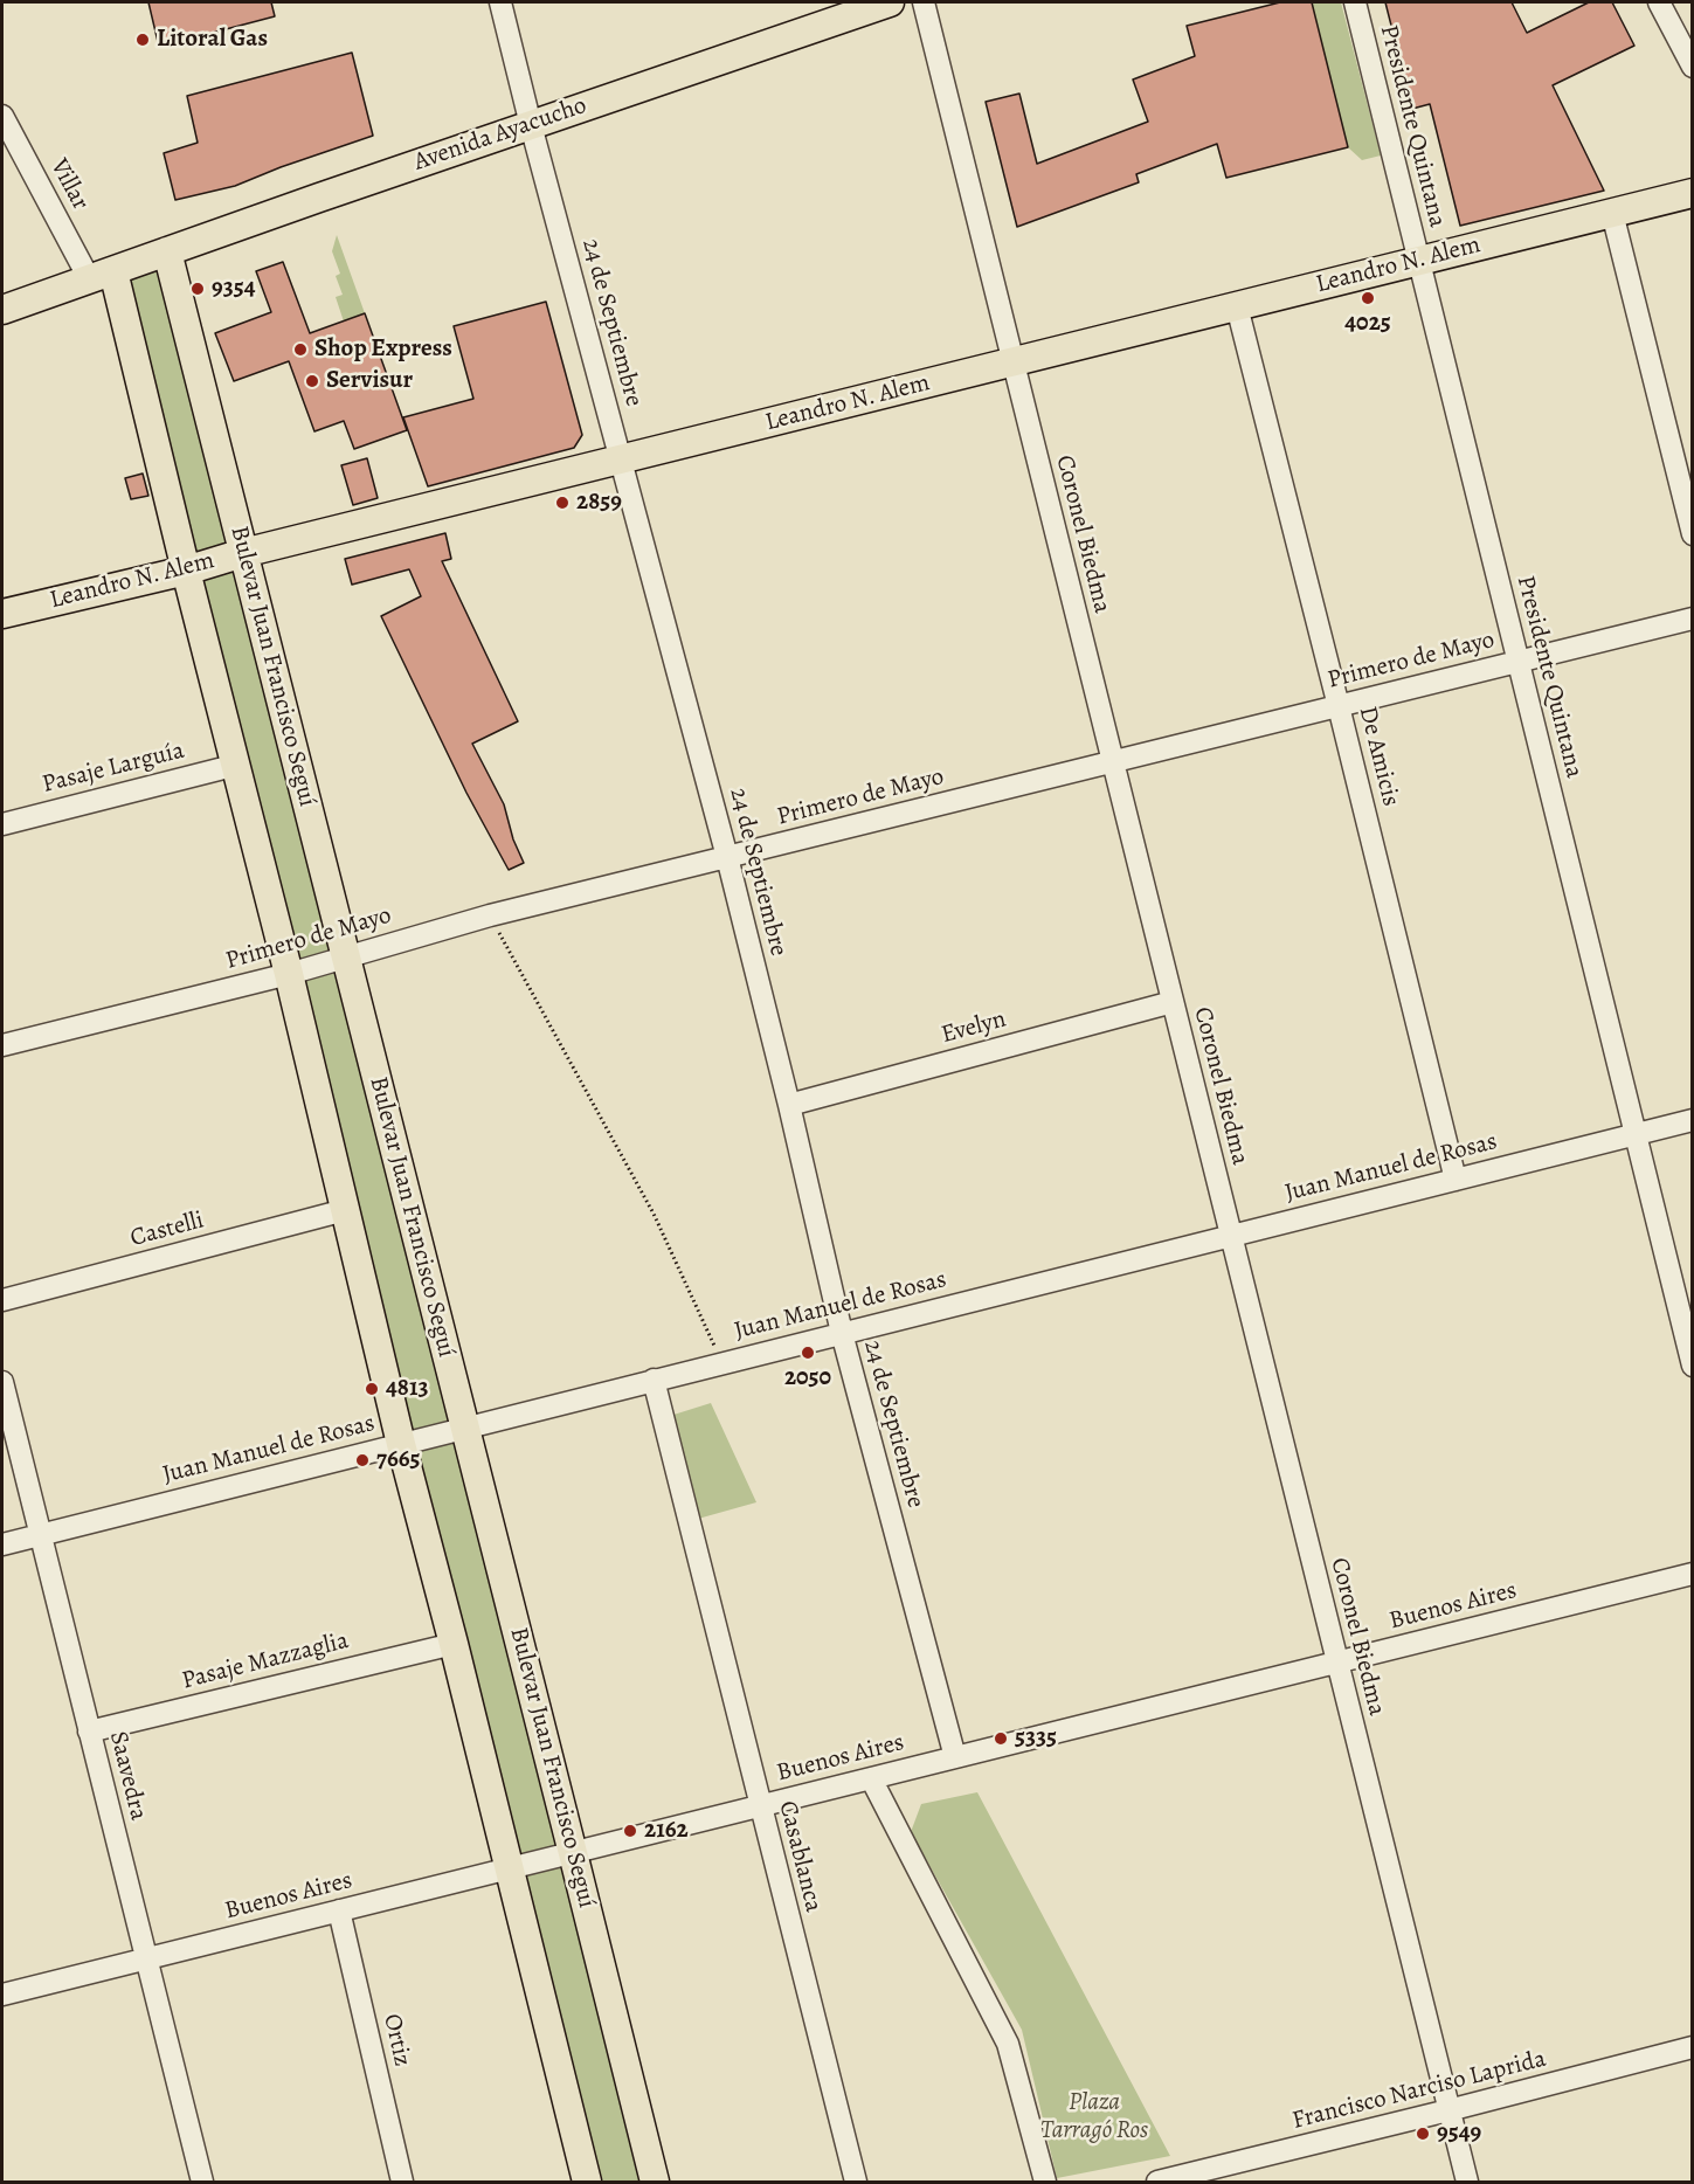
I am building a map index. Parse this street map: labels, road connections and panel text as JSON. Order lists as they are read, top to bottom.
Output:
{
  "streets": {
    "main road": ["Avenida Ayacucho", "Leandro N. Alem", "Bulevar Juan Francisco Seguí"],
    "street": [
      "Presidente Quintana",
      "Villar",
      "24 de Septiembre",
      "Coronel Biedma",
      "Primero de Mayo",
      "De Amicis",
      "Pasaje Larguía",
      "Evelyn",
      "Juan Manuel de Rosas",
      "Castelli",
      "Buenos Aires",
      "Pasaje Mazzaglia",
      "Saavedra",
      "Casablanca",
      "Ortiz",
      "Francisco Narciso Laprida"
    ]
  },
  "crossings": [
    ["Presidente Quintana", "Leandro N. Alem"],
    ["Presidente Quintana", "Primero de Mayo"],
    ["Presidente Quintana", "Juan Manuel de Rosas"],
    ["Avenida Ayacucho", "Villar"],
    ["Avenida Ayacucho", "24 de Septiembre"],
    ["Avenida Ayacucho", "Bulevar Juan Francisco Seguí"],
    ["Leandro N. Alem", "24 de Septiembre"],
    ["Leandro N. Alem", "Coronel Biedma"],
    ["Leandro N. Alem", "Bulevar Juan Francisco Seguí"],
    ["Leandro N. Alem", "De Amicis"],
    ["24 de Septiembre", "Primero de Mayo"],
    ["24 de Septiembre", "Evelyn"],
    ["24 de Septiembre", "Juan Manuel de Rosas"],
    ["24 de Septiembre", "Buenos Aires"],
    ["Coronel Biedma", "Primero de Mayo"],
    ["Coronel Biedma", "Evelyn"],
    ["Coronel Biedma", "Juan Manuel de Rosas"],
    ["Coronel Biedma", "Buenos Aires"],
    ["Coronel Biedma", "Francisco Narciso Laprida"],
    ["Primero de Mayo", "Bulevar Juan Francisco Seguí"],
    ["Primero de Mayo", "De Amicis"],
    ["Bulevar Juan Francisco Seguí", "Juan Manuel de Rosas"],
    ["Bulevar Juan Francisco Seguí", "Buenos Aires"],
    ["De Amicis", "Juan Manuel de Rosas"],
    ["Juan Manuel de Rosas", "Saavedra"],
    ["Juan Manuel de Rosas", "Casablanca"],
    ["Buenos Aires", "Saavedra"],
    ["Buenos Aires", "Casablanca"],
    ["Buenos Aires", "Ortiz"],
    ["Pasaje Mazzaglia", "Saavedra"]
  ],
  "parks": ["Plaza Tarragó Ros"],
  "places": [
    "Litoral Gas",
    "9354",
    "4025",
    "Shop Express",
    "Servisur",
    "2859",
    "2050",
    "4813",
    "7665",
    "5335",
    "2162",
    "9549"
  ]
}
